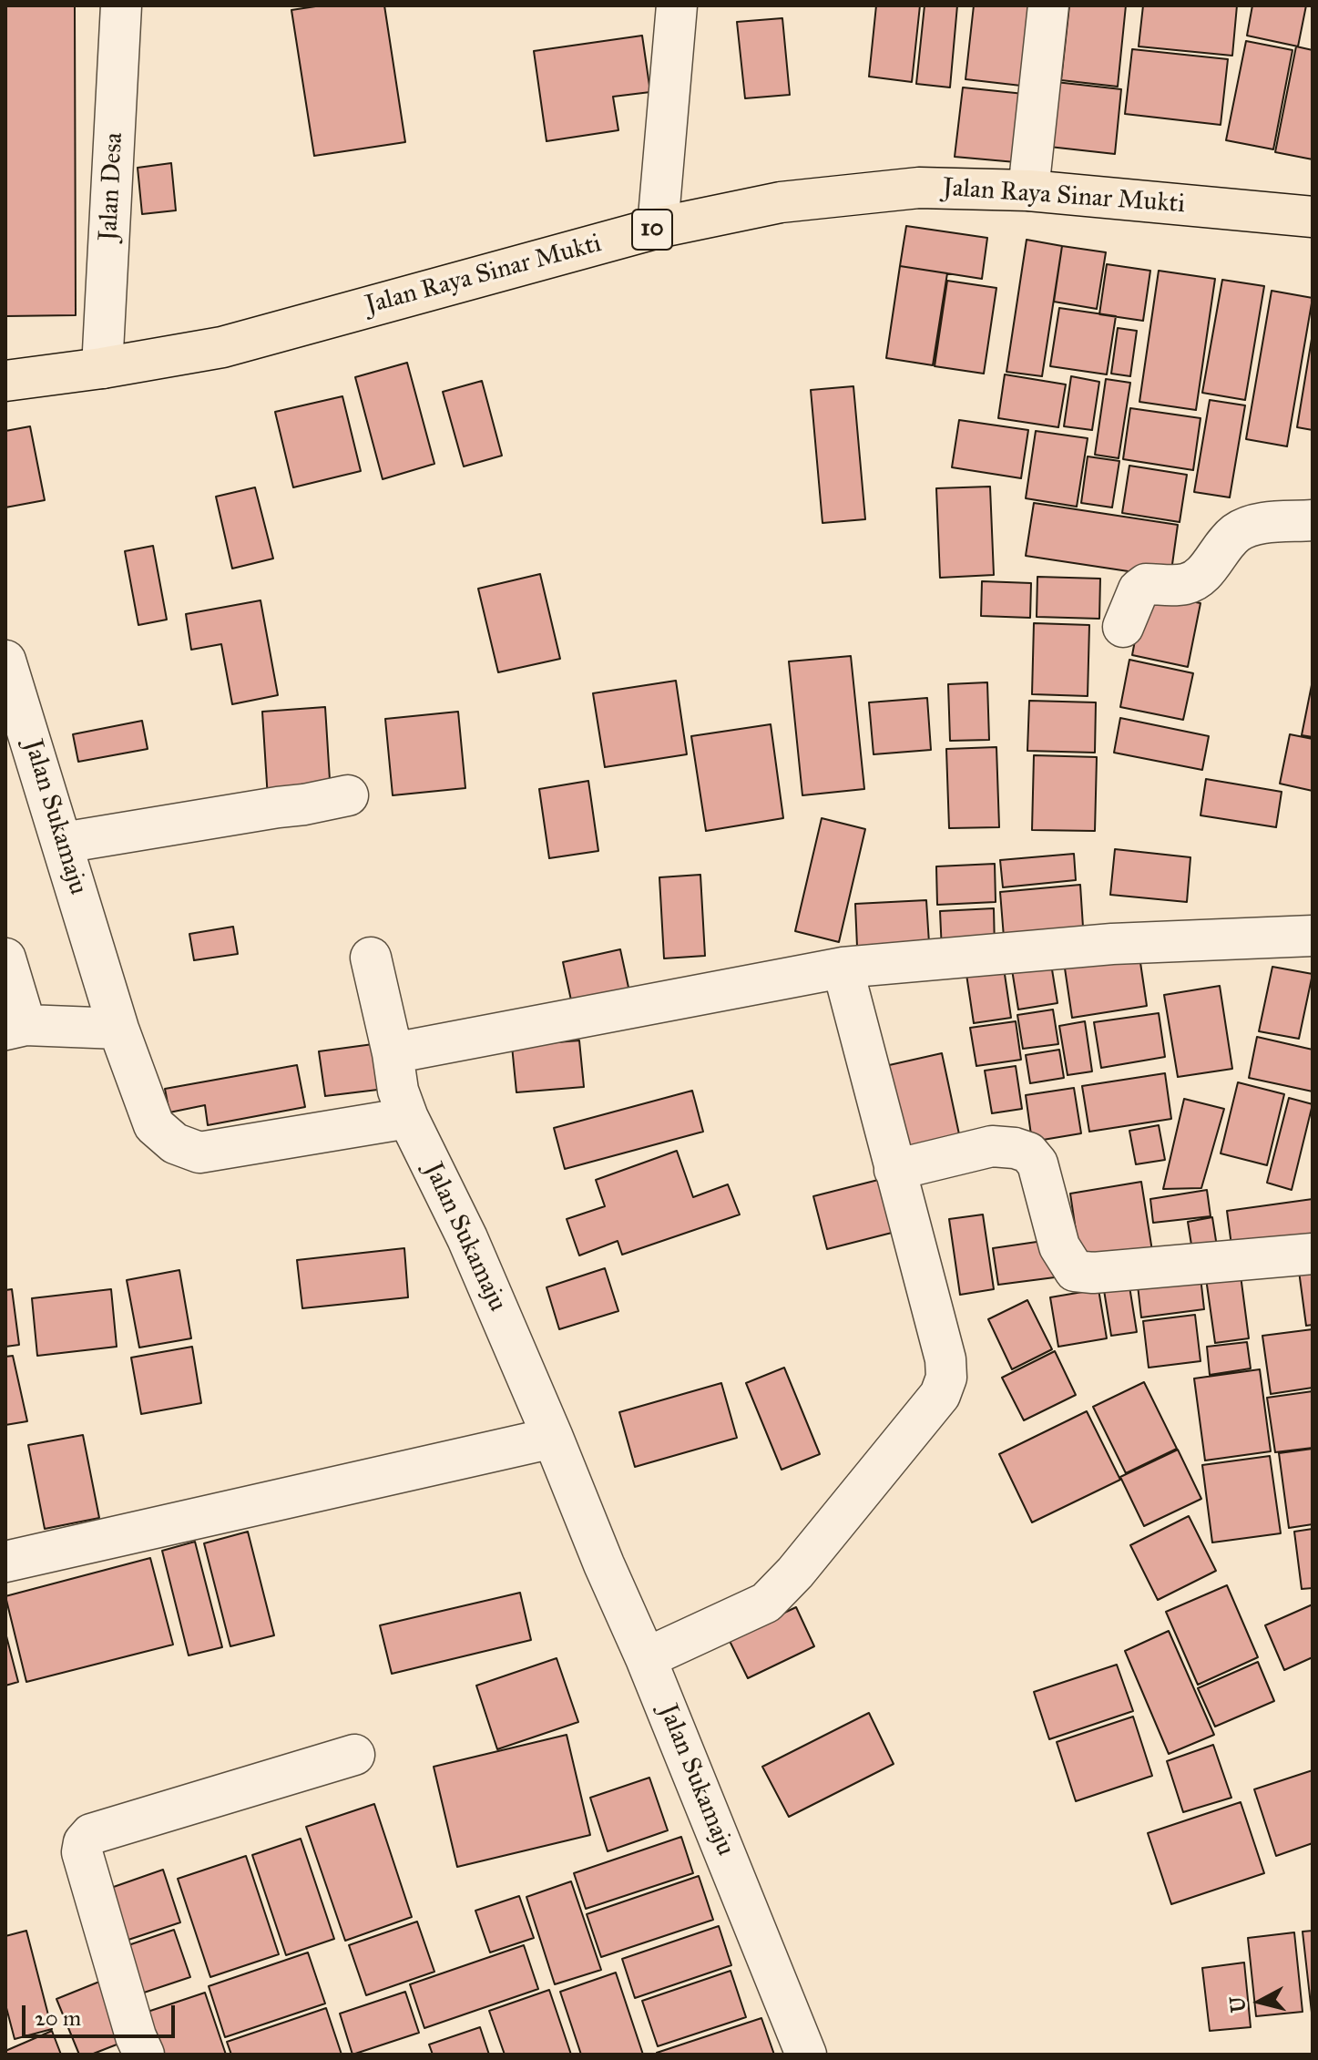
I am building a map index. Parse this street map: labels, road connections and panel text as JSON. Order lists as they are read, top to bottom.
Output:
{
  "streets": {
    "highway": ["Jalan Raya Sinar Mukti", "10"],
    "street": ["Jalan Desa", "Jalan Sukamaju"]
  },
  "crossings": [
    ["Jalan Desa", "Jalan Raya Sinar Mukti"]
  ],
  "scale_bar": "20 m",
  "north": "left"
}
